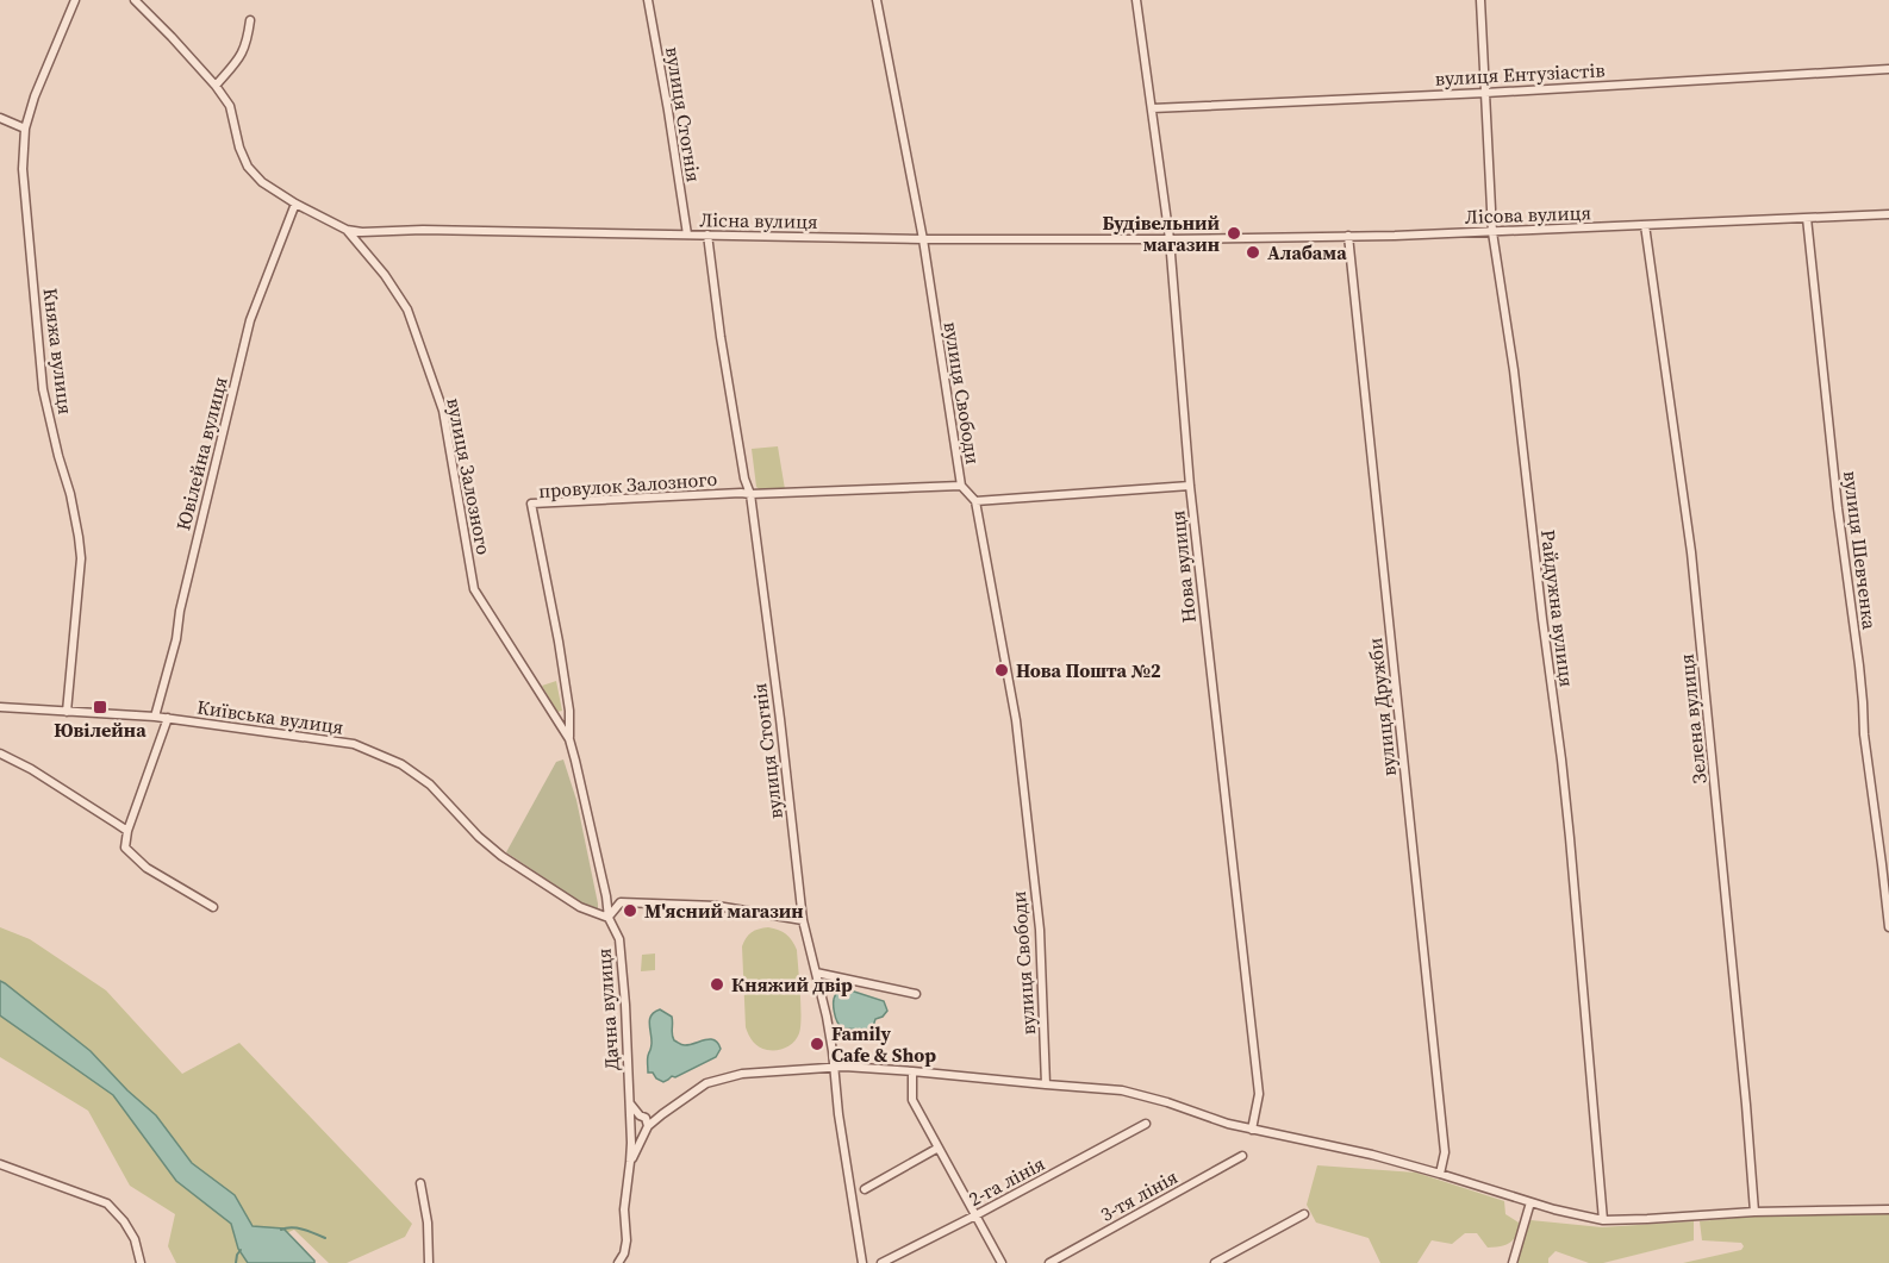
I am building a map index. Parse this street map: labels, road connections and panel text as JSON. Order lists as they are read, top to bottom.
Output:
{
  "streets": {
    "street": [
      "вулиця Ентузіастів",
      "вулиця Стогнія",
      "Лісова вулиця",
      "Лісна вулиця",
      "Княжа вулиця",
      "вулиця Свободи",
      "Ювілейна вулиця",
      "вулиця Залозного",
      "провулок Залозного",
      "вулиця Шевченка",
      "Нова вулиця",
      "Райдужна вулиця",
      "вулиця Дружби",
      "Київська вулиця",
      "Зелена вулиця",
      "Дачна вулиця",
      "2-га лінія",
      "3-тя лінія"
    ]
  },
  "crossings": [
    ["вулиця Ентузіастів", "Нова вулиця"],
    ["вулиця Ентузіастів", "Райдужна вулиця"],
    ["вулиця Стогнія", "Лісна вулиця"],
    ["вулиця Стогнія", "провулок Залозного"],
    ["Лісова вулиця", "Лісна вулиця"],
    ["Лісова вулиця", "вулиця Шевченка"],
    ["Лісова вулиця", "Нова вулиця"],
    ["Лісова вулиця", "Райдужна вулиця"],
    ["Лісова вулиця", "вулиця Дружби"],
    ["Лісова вулиця", "Зелена вулиця"],
    ["Лісна вулиця", "вулиця Свободи"],
    ["Лісна вулиця", "вулиця Залозного"],
    ["Лісна вулиця", "Нова вулиця"],
    ["Княжа вулиця", "Київська вулиця"],
    ["вулиця Свободи", "провулок Залозного"],
    ["Ювілейна вулиця", "вулиця Залозного"],
    ["Ювілейна вулиця", "Київська вулиця"],
    ["вулиця Залозного", "провулок Залозного"],
    ["вулиця Залозного", "Київська вулиця"],
    ["вулиця Залозного", "Дачна вулиця"],
    ["Київська вулиця", "Дачна вулиця"]
  ],
  "places": {
    "other": [
      "Будівельний магазин",
      "Алабама",
      "Нова Пошта №2",
      "М'ясний магазин",
      "Княжий двір",
      "Family Cafe & Shop"
    ],
    "transit": ["Ювілейна"]
  }
}
